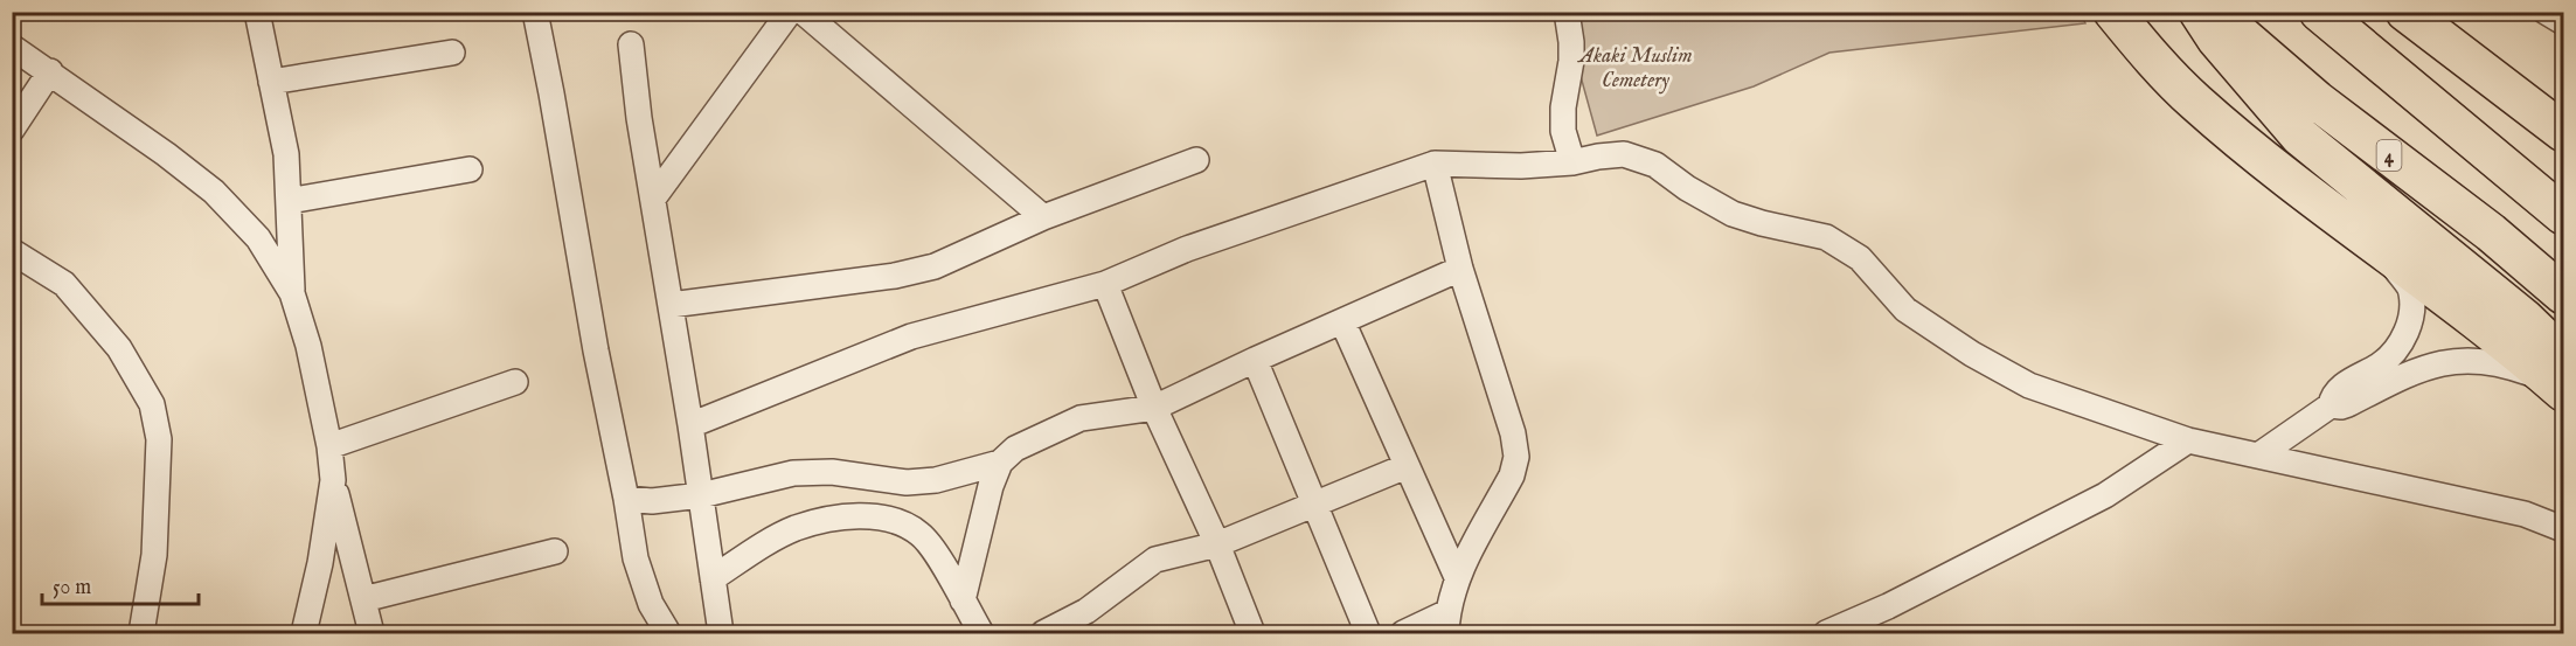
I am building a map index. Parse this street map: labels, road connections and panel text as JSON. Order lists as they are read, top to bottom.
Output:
{
  "streets": {
    "highway": ["4"]
  },
  "parks": ["Akaki Muslim Cemetery"],
  "scale_bar": "50 m"
}
